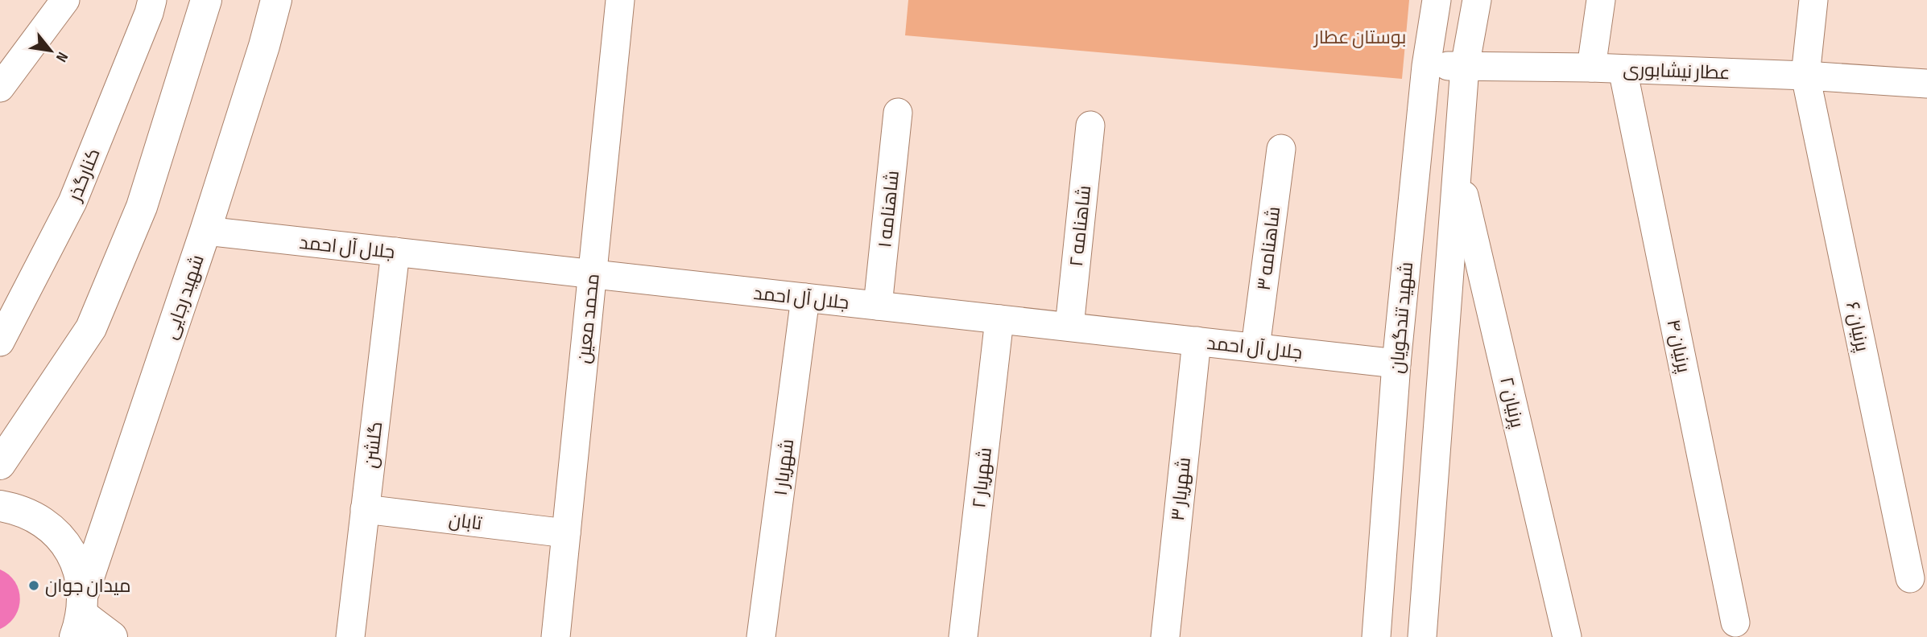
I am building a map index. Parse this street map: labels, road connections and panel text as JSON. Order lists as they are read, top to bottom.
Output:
{
  "streets": {
    "main road": ["شهید رجایی"],
    "street": [
      "عطار نیشابوری",
      "کنارگذر",
      "شاهنامه ۱",
      "شاهنامه ۲",
      "جلال آل احمد",
      "شاهنامه ۳",
      "شهید تندگویان",
      "محمد معین",
      "پرنیان ۶",
      "پرنیان ۴",
      "پرنیان ۲",
      "گلشن",
      "شهریار ۱",
      "شهریار ۲",
      "شهریار ۳",
      "تابان"
    ]
  },
  "crossings": [
    ["عطار نیشابوری", "شهید تندگویان"],
    ["عطار نیشابوری", "پرنیان ۶"],
    ["عطار نیشابوری", "پرنیان ۴"],
    ["شاهنامه ۱", "جلال آل احمد"],
    ["شاهنامه ۲", "جلال آل احمد"],
    ["جلال آل احمد", "شاهنامه ۳"],
    ["جلال آل احمد", "شهید رجایی"],
    ["جلال آل احمد", "شهید تندگویان"],
    ["جلال آل احمد", "محمد معین"],
    ["جلال آل احمد", "گلشن"],
    ["جلال آل احمد", "شهریار ۱"],
    ["جلال آل احمد", "شهریار ۲"],
    ["جلال آل احمد", "شهریار ۳"],
    ["محمد معین", "تابان"],
    ["گلشن", "تابان"]
  ],
  "parks": ["بوستان عطار"],
  "places": ["میدان جوان"],
  "north": "bottom right"
}
